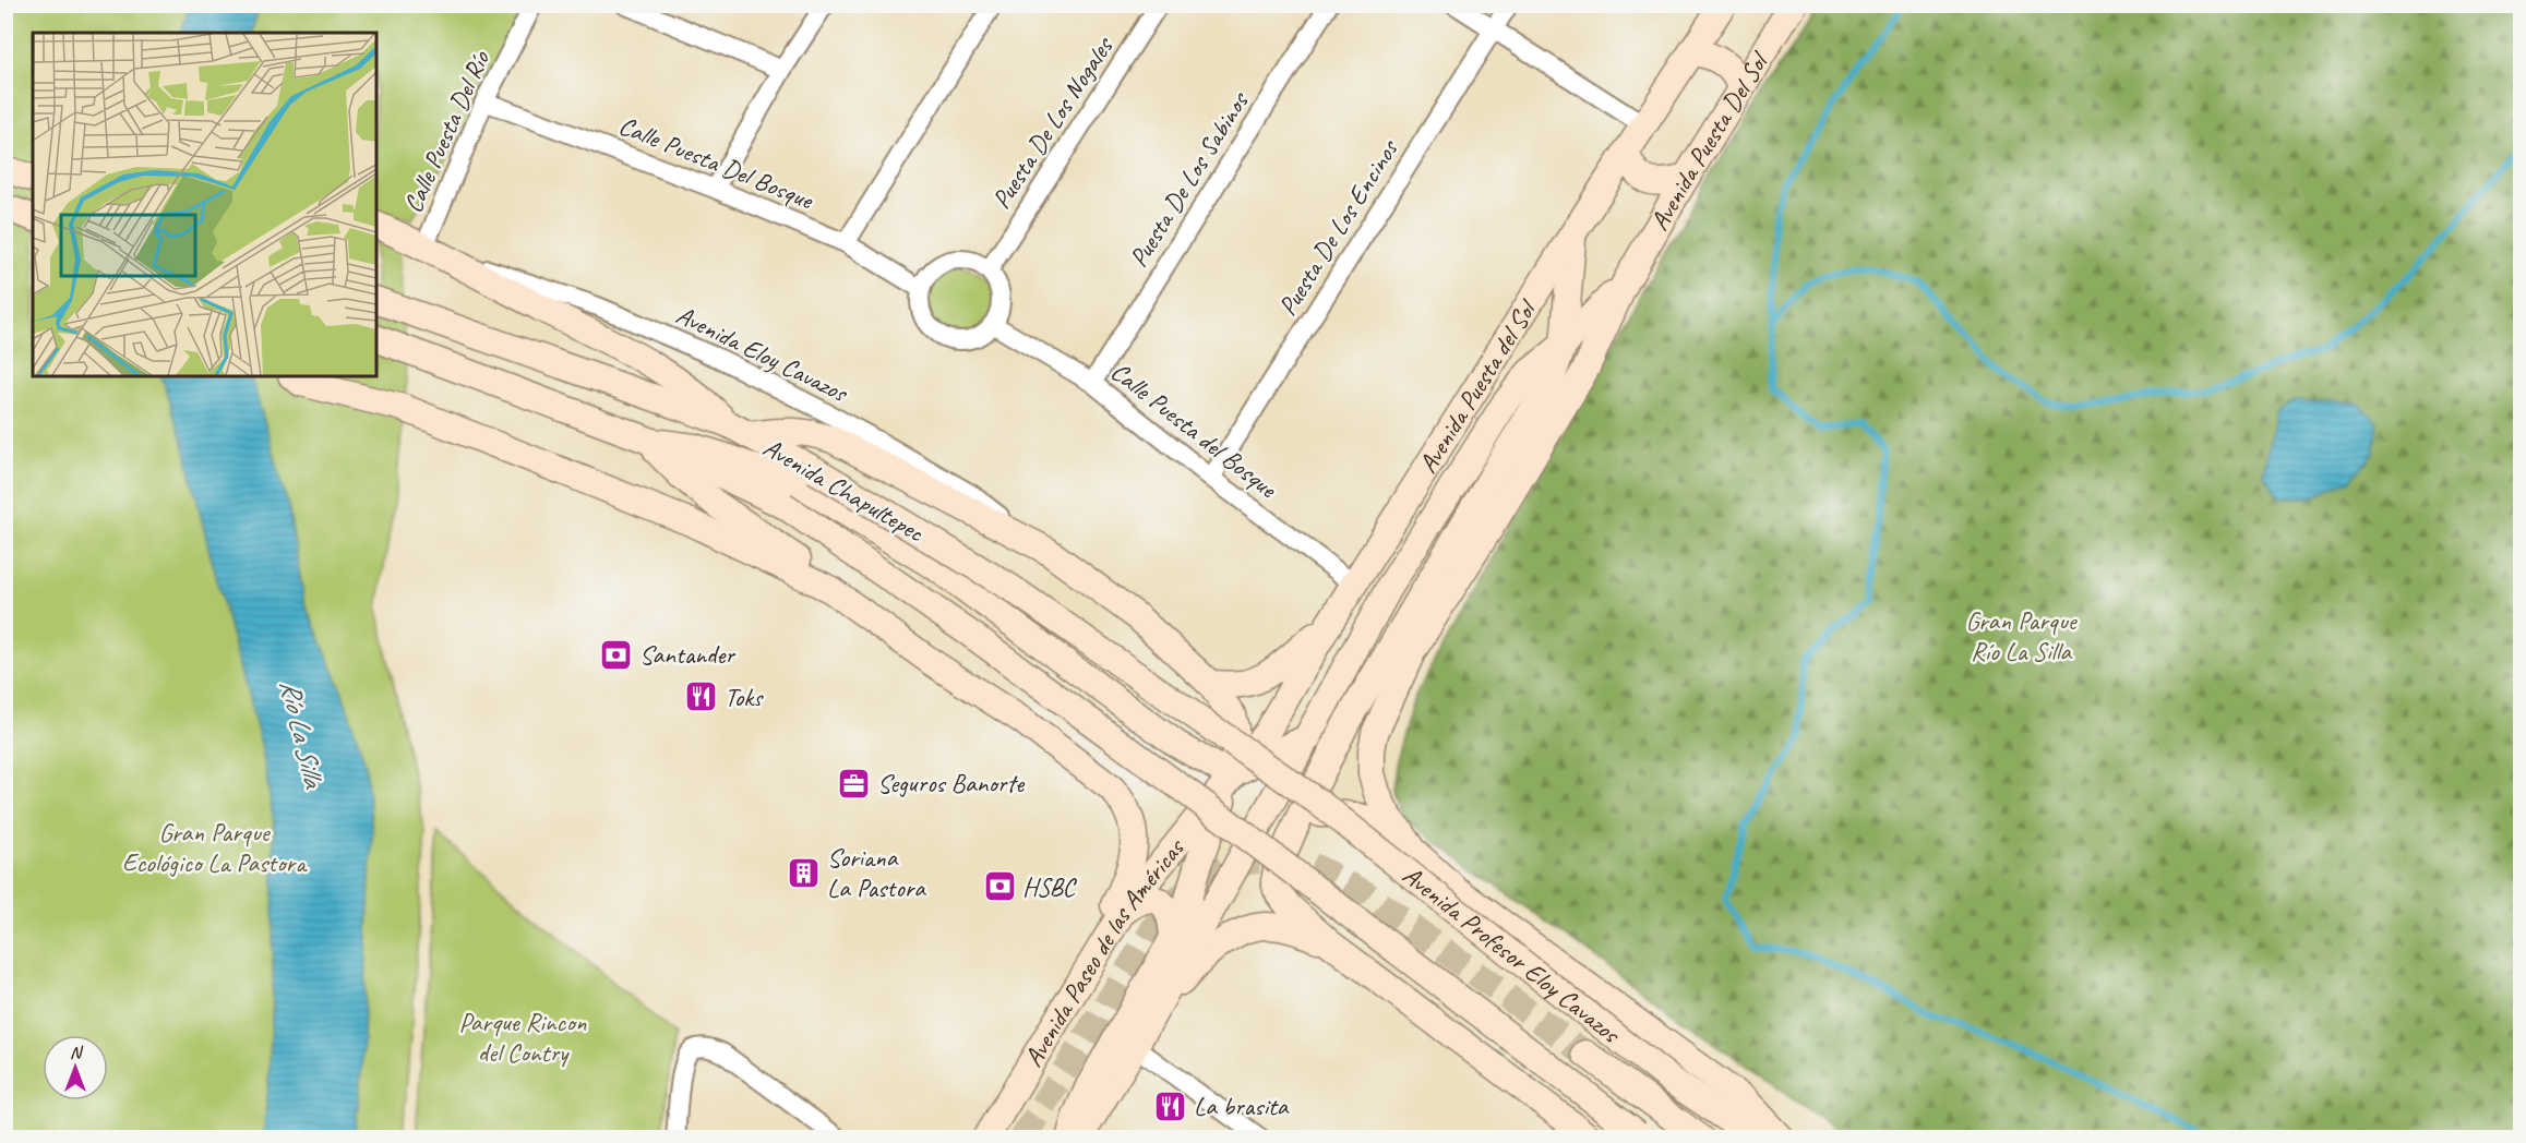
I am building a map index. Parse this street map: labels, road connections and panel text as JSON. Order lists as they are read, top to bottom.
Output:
{
  "streets": {
    "main road": [
      "Avenida Puesta Del Sol",
      "Avenida Puesta del Sol",
      "Avenida Chapultepec",
      "Avenida Paseo de las Américas",
      "Avenida Profesor Eloy Cavazos"
    ],
    "street": [
      "Puesta De Los Nogales",
      "Calle Puesta Del Río",
      "Calle Puesta Del Bosque",
      "Puesta De Los Sabinos",
      "Puesta De Los Encinos",
      "Avenida Eloy Cavazos",
      "Calle Puesta del Bosque"
    ]
  },
  "crossings": [
    ["Puesta De Los Nogales", "Calle Puesta Del Bosque"],
    ["Puesta De Los Nogales", "Calle Puesta del Bosque"],
    ["Calle Puesta Del Río", "Calle Puesta Del Bosque"],
    ["Calle Puesta Del Río", "Avenida Eloy Cavazos"],
    ["Avenida Puesta Del Sol", "Avenida Puesta del Sol"],
    ["Calle Puesta Del Bosque", "Calle Puesta del Bosque"],
    ["Puesta De Los Sabinos", "Calle Puesta del Bosque"],
    ["Puesta De Los Encinos", "Calle Puesta del Bosque"],
    ["Avenida Puesta del Sol", "Calle Puesta del Bosque"],
    ["Avenida Puesta del Sol", "Avenida Chapultepec"],
    ["Avenida Puesta del Sol", "Avenida Paseo de las Américas"],
    ["Avenida Chapultepec", "Avenida Profesor Eloy Cavazos"]
  ],
  "water": ["Río La Silla"],
  "parks": ["Gran Parque Río La Silla", "Gran Parque Ecológico La Pastora", "Parque Rincon del Contry"],
  "places": {
    "bank": ["Santander", "HSBC"],
    "restaurant": ["Toks", "La brasita"],
    "office": ["Seguros Banorte"],
    "building": ["Soriana La Pastora"]
  },
  "north": "top"
}
